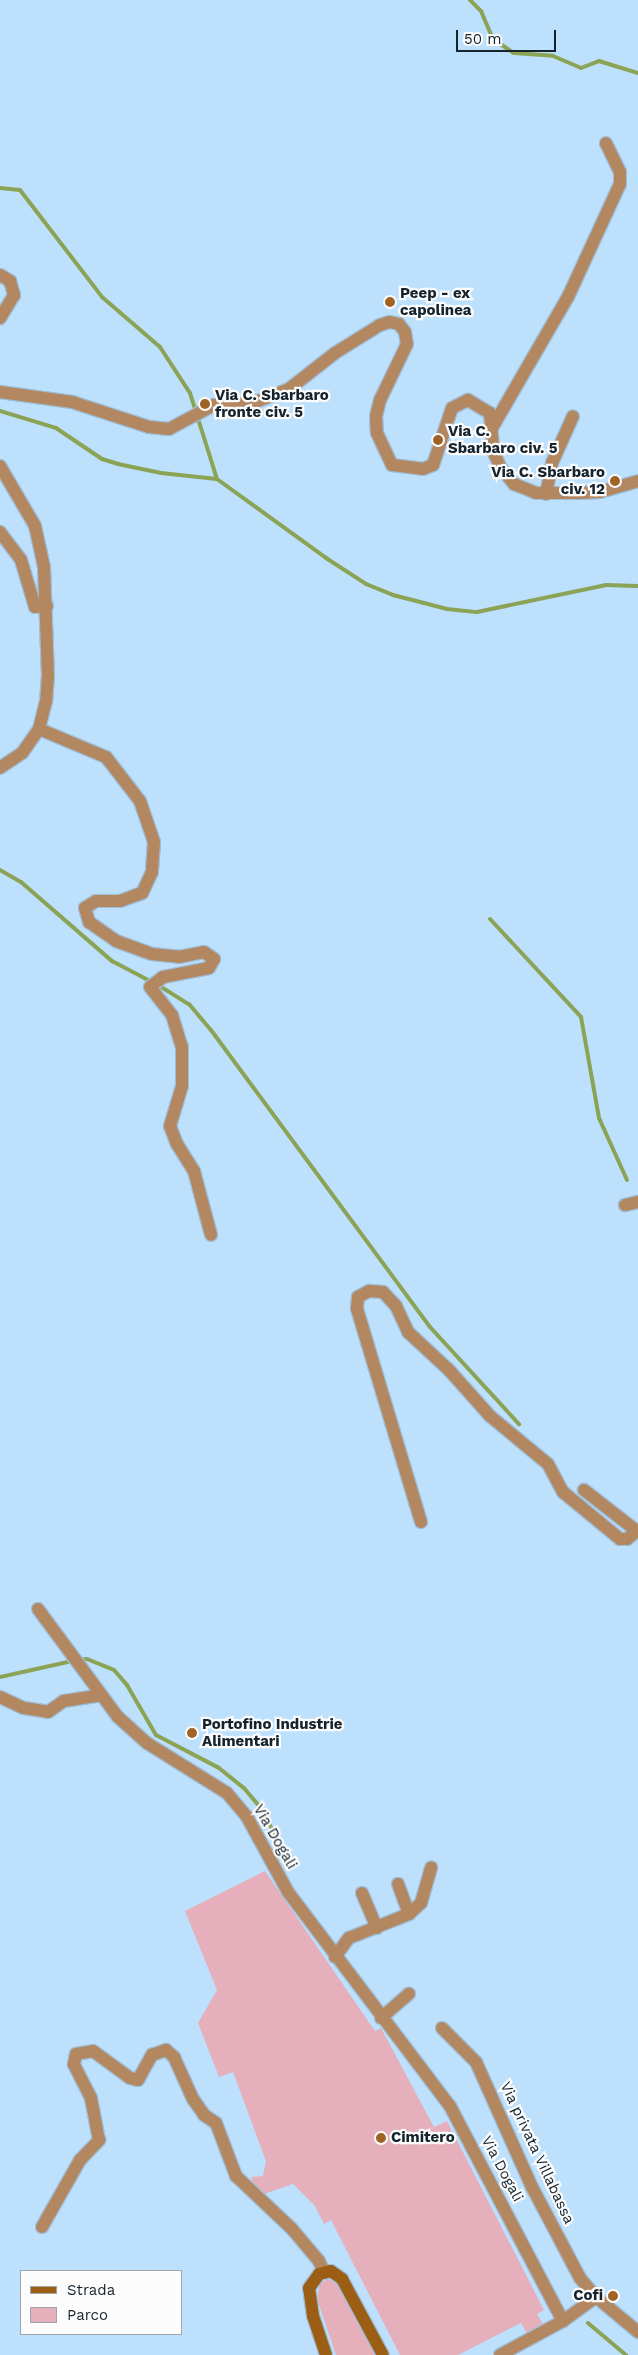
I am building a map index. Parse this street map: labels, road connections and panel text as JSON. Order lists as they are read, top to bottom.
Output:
{
  "streets": {
    "street": ["Via Dogali", "Via privata Villabassa"]
  },
  "places": [
    "Peep - ex capolinea",
    "Via C. Sbarbaro fronte civ. 5",
    "Via C. Sbarbaro civ. 5",
    "Via C. Sbarbaro civ. 12",
    "Portofino Industrie Alimentari",
    "Cimitero",
    "Cofi"
  ],
  "legend": ["Strada", "Parco"],
  "scale_bar": "50 m"
}
